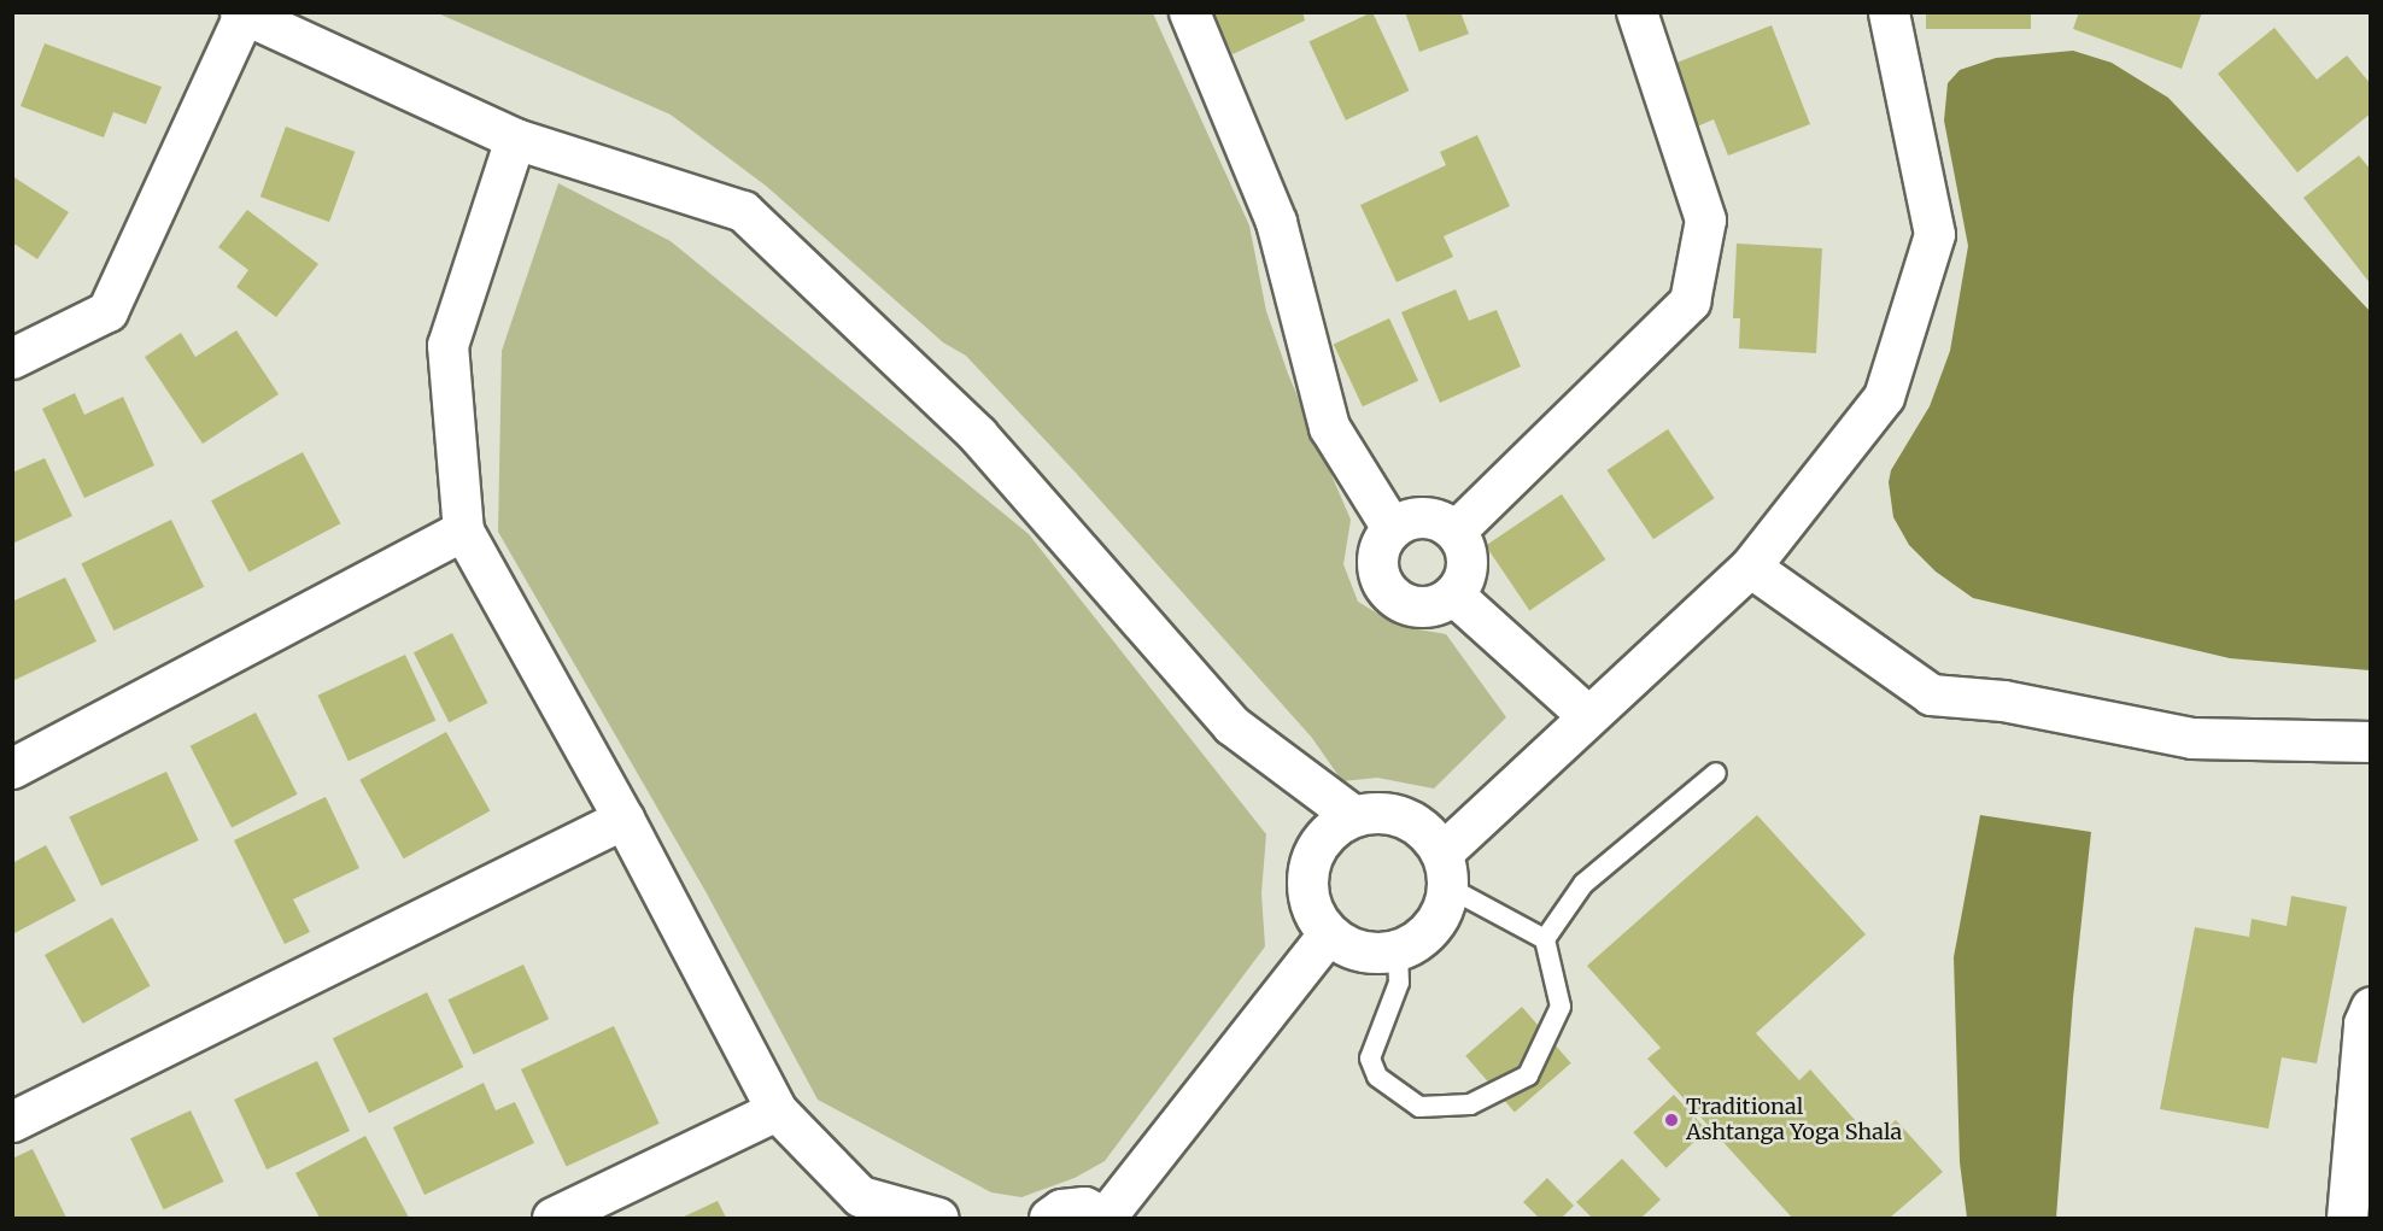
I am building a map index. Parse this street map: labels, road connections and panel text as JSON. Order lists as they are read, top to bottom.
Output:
{
  "places": ["Traditional Ashtanga Yoga Shala"]
}
